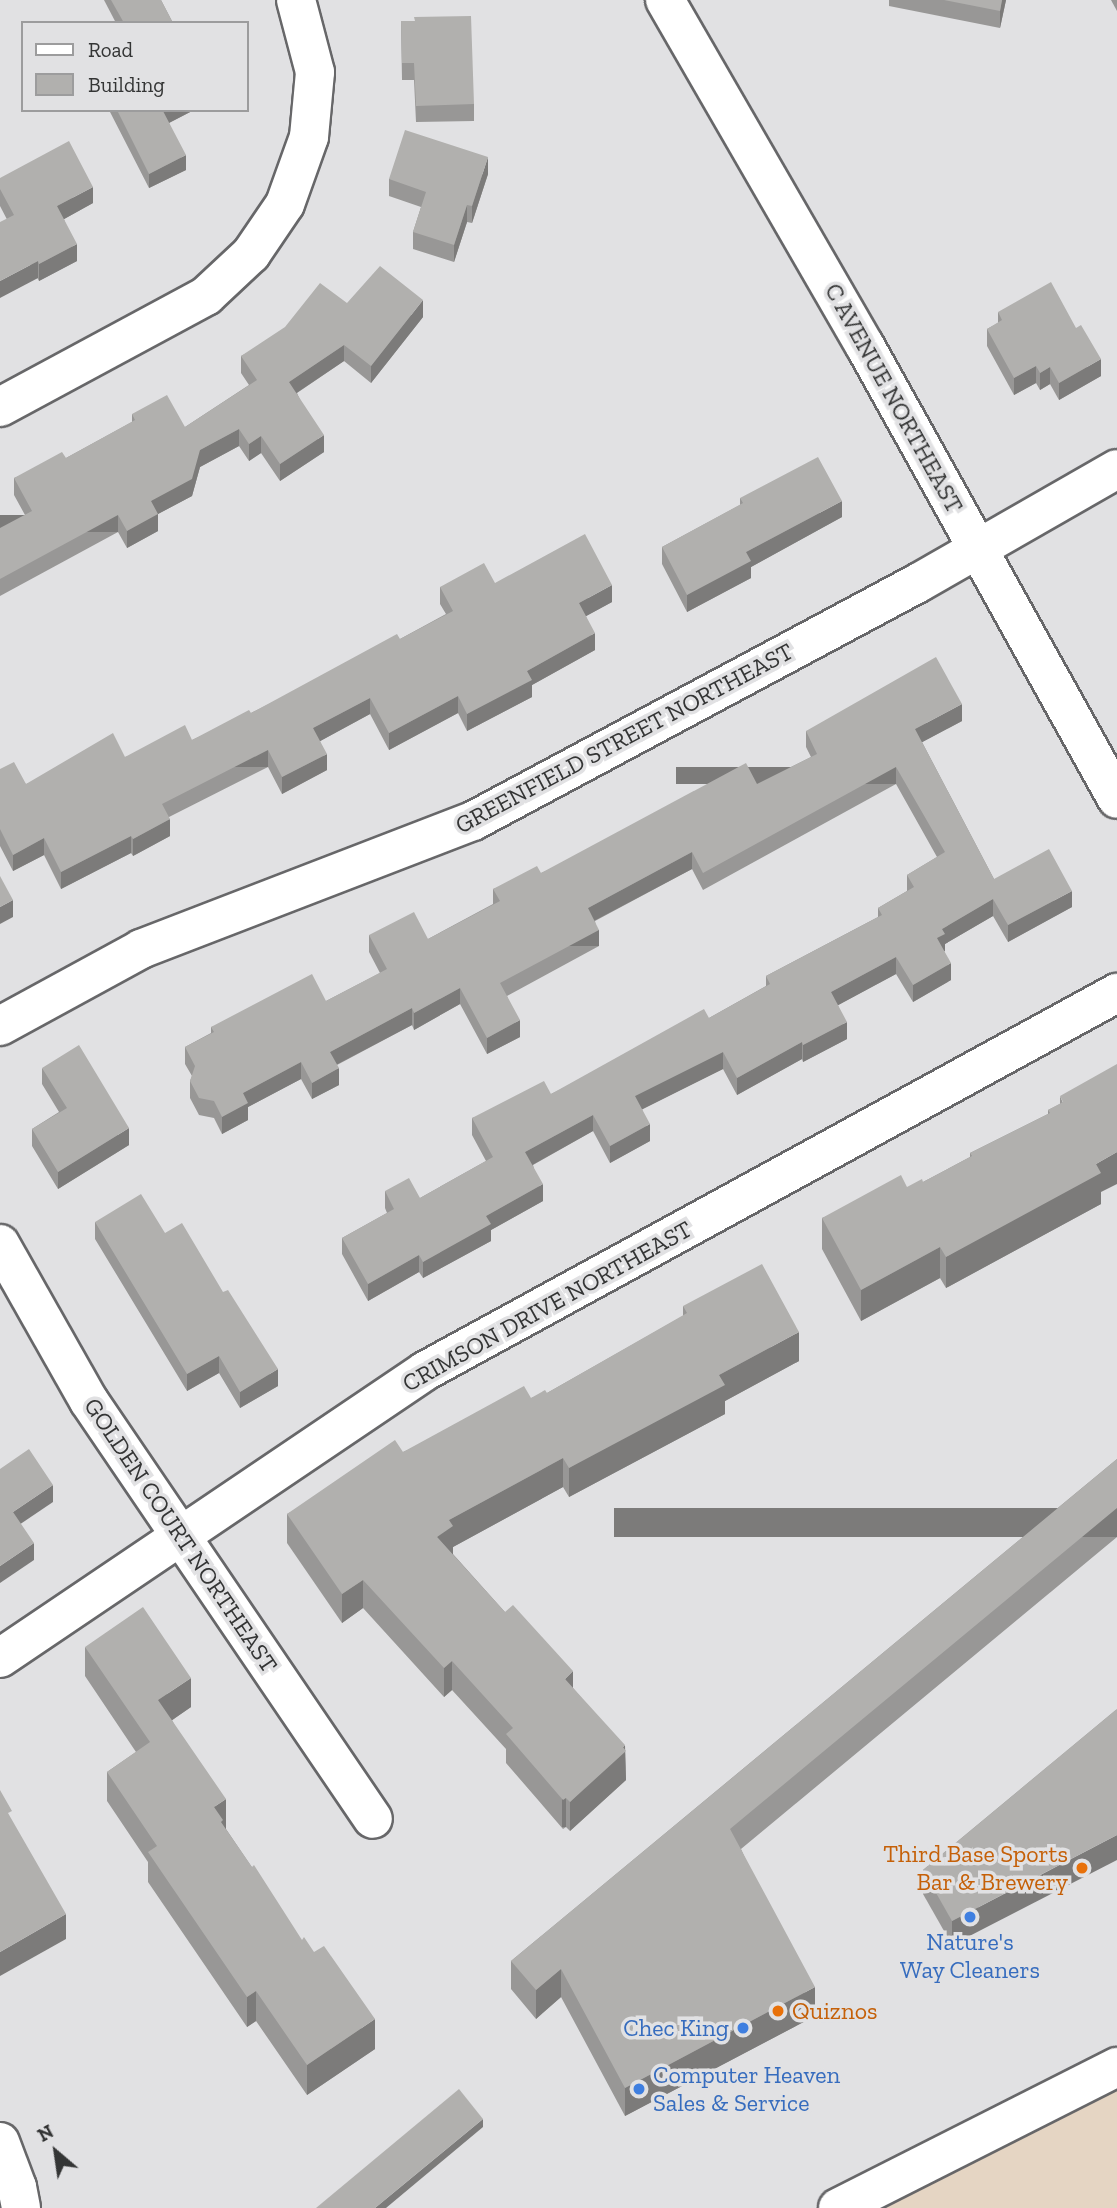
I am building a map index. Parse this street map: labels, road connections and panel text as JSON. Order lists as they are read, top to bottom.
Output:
{
  "streets": {
    "street": [
      "C AVENUE NORTHEAST",
      "GREENFIELD STREET NORTHEAST",
      "CRIMSON DRIVE NORTHEAST",
      "GOLDEN COURT NORTHEAST"
    ]
  },
  "crossings": [
    ["C AVENUE NORTHEAST", "GREENFIELD STREET NORTHEAST"],
    ["CRIMSON DRIVE NORTHEAST", "GOLDEN COURT NORTHEAST"]
  ],
  "places": [
    "Third Base Sports Bar & Brewery",
    "Nature's Way Cleaners",
    "Quiznos",
    "Chec King",
    "Computer Heaven Sales & Service"
  ],
  "legend": ["Road", "Building"],
  "north": "top left"
}
